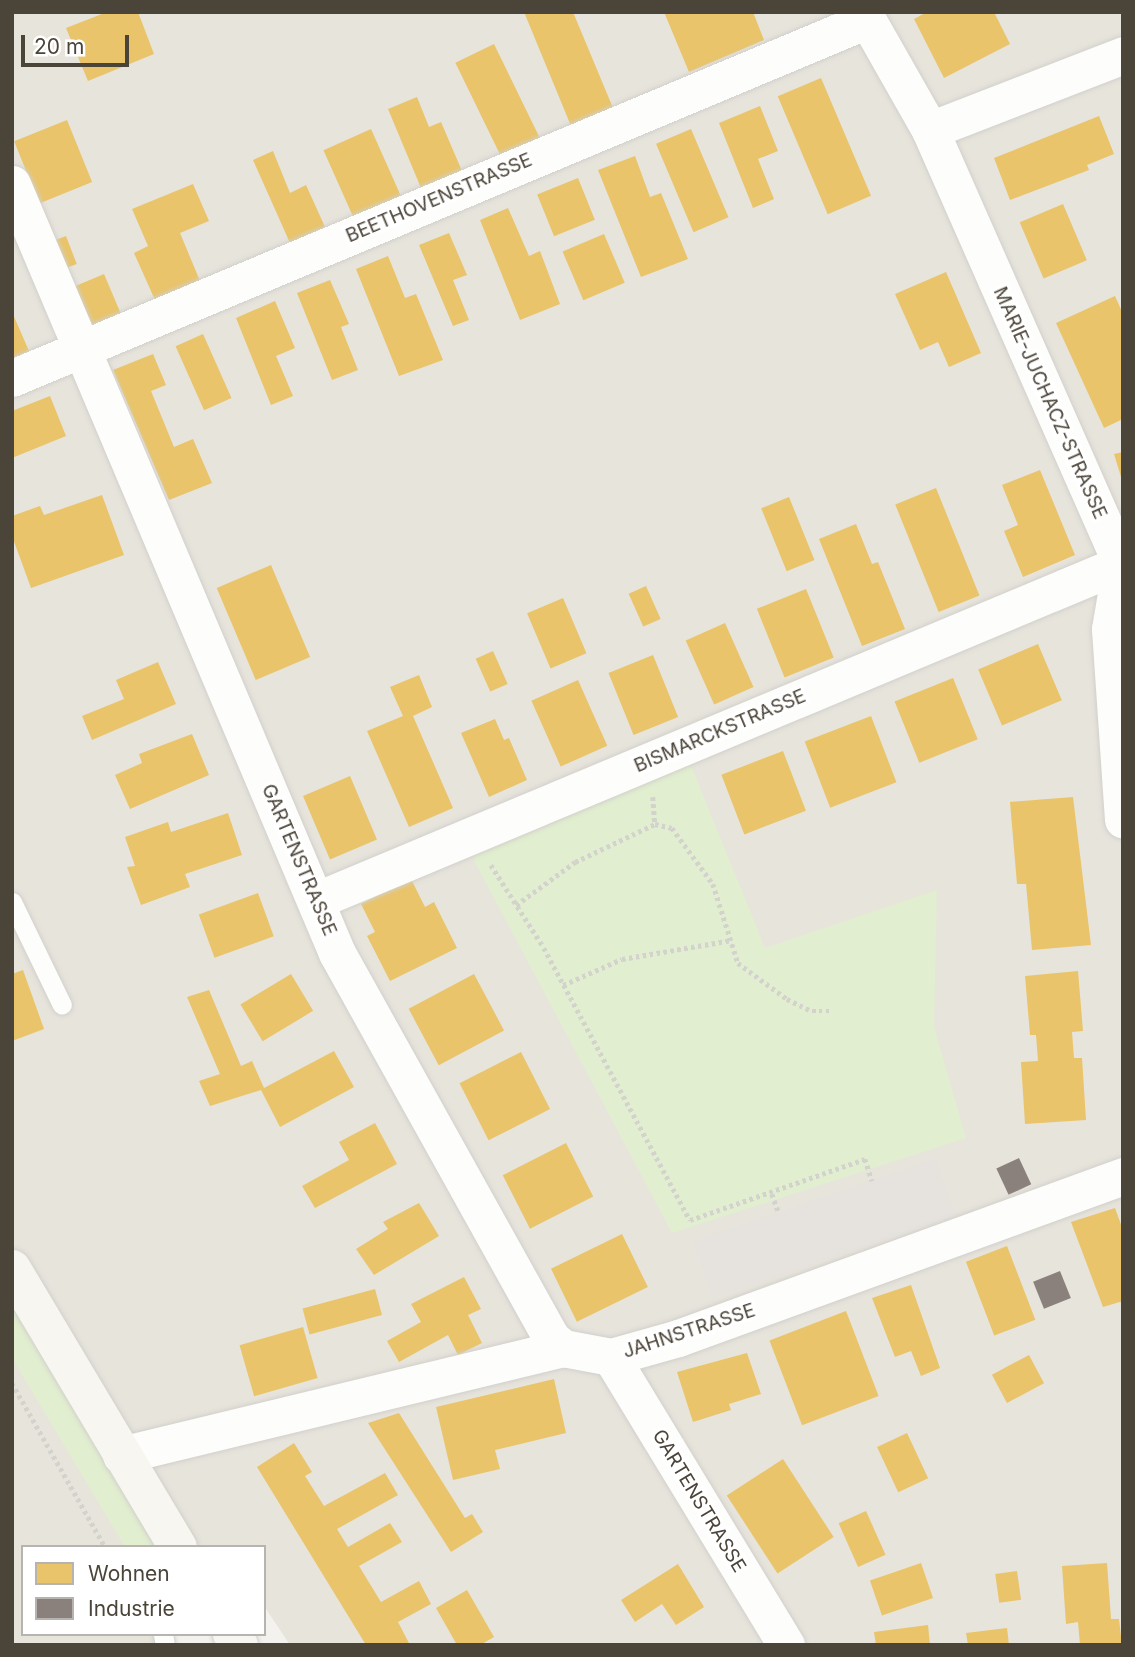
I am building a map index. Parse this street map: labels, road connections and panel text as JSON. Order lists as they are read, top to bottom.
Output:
{
  "streets": {
    "street": [
      "BEETHOVENSTRASSE",
      "MARIE-JUCHACZ-STRASSE",
      "BISMARCKSTRASSE",
      "GARTENSTRASSE",
      "JAHNSTRASSE"
    ]
  },
  "crossings": [
    ["BEETHOVENSTRASSE", "MARIE-JUCHACZ-STRASSE"],
    ["BEETHOVENSTRASSE", "GARTENSTRASSE"],
    ["MARIE-JUCHACZ-STRASSE", "BISMARCKSTRASSE"],
    ["BISMARCKSTRASSE", "GARTENSTRASSE"],
    ["GARTENSTRASSE", "JAHNSTRASSE"]
  ],
  "legend": ["Wohnen", "Industrie"],
  "scale_bar": "20 m"
}
